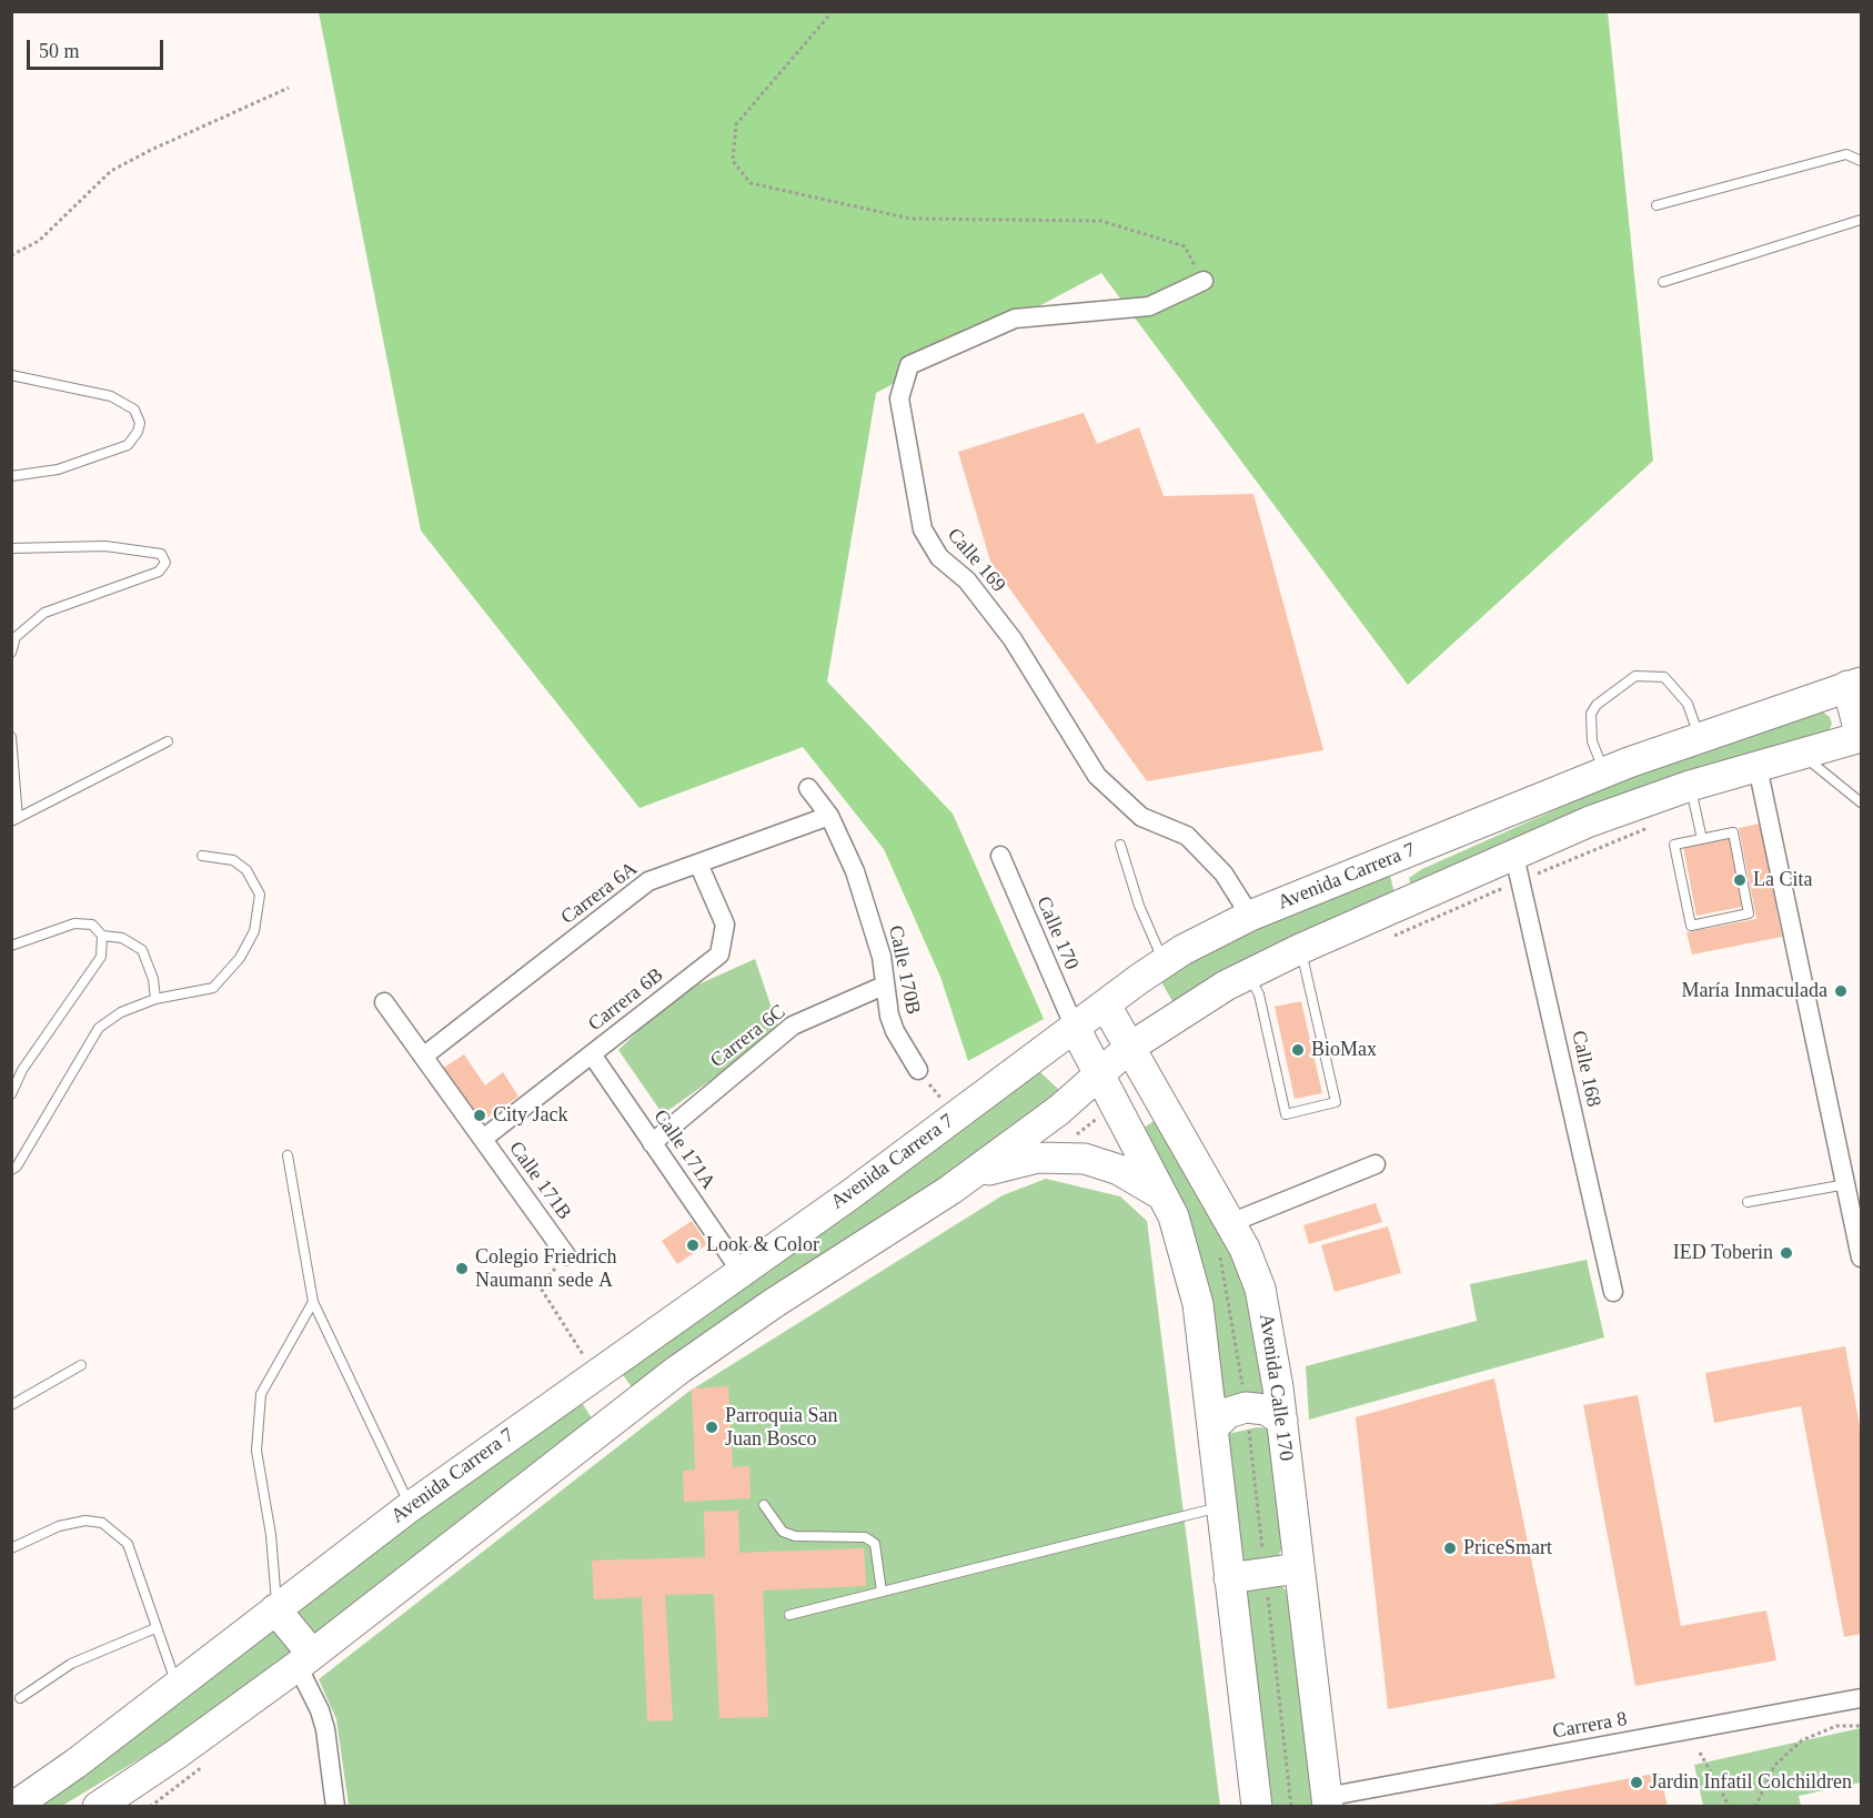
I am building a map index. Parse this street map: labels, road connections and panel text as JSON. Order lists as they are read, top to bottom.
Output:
{
  "streets": {
    "main road": ["Avenida Carrera 7", "Avenida Calle 170"],
    "street": [
      "Calle 169",
      "Carrera 6A",
      "Calle 170",
      "Calle 170B",
      "Carrera 6B",
      "Carrera 6C",
      "Calle 168",
      "Calle 171A",
      "Calle 171B",
      "Carrera 8"
    ]
  },
  "crossings": [
    ["Calle 169", "Avenida Carrera 7"],
    ["Avenida Carrera 7", "Calle 170"],
    ["Avenida Carrera 7", "Calle 171A"],
    ["Avenida Carrera 7", "Avenida Calle 170"],
    ["Carrera 6A", "Calle 170B"],
    ["Carrera 6A", "Carrera 6B"],
    ["Carrera 6A", "Calle 171B"],
    ["Calle 170B", "Carrera 6C"],
    ["Carrera 6B", "Calle 171A"],
    ["Carrera 6B", "Calle 171B"],
    ["Carrera 6C", "Calle 171A"],
    ["Avenida Calle 170", "Carrera 8"]
  ],
  "places": [
    "La Cita",
    "María Inmaculada",
    "BioMax",
    "City Jack",
    "Look & Color",
    "IED Toberin",
    "Colegio Friedrich Naumann sede A",
    "Parroquia San Juan Bosco",
    "PriceSmart",
    "Jardin Infatil Colchildren"
  ],
  "scale_bar": "50 m"
}
